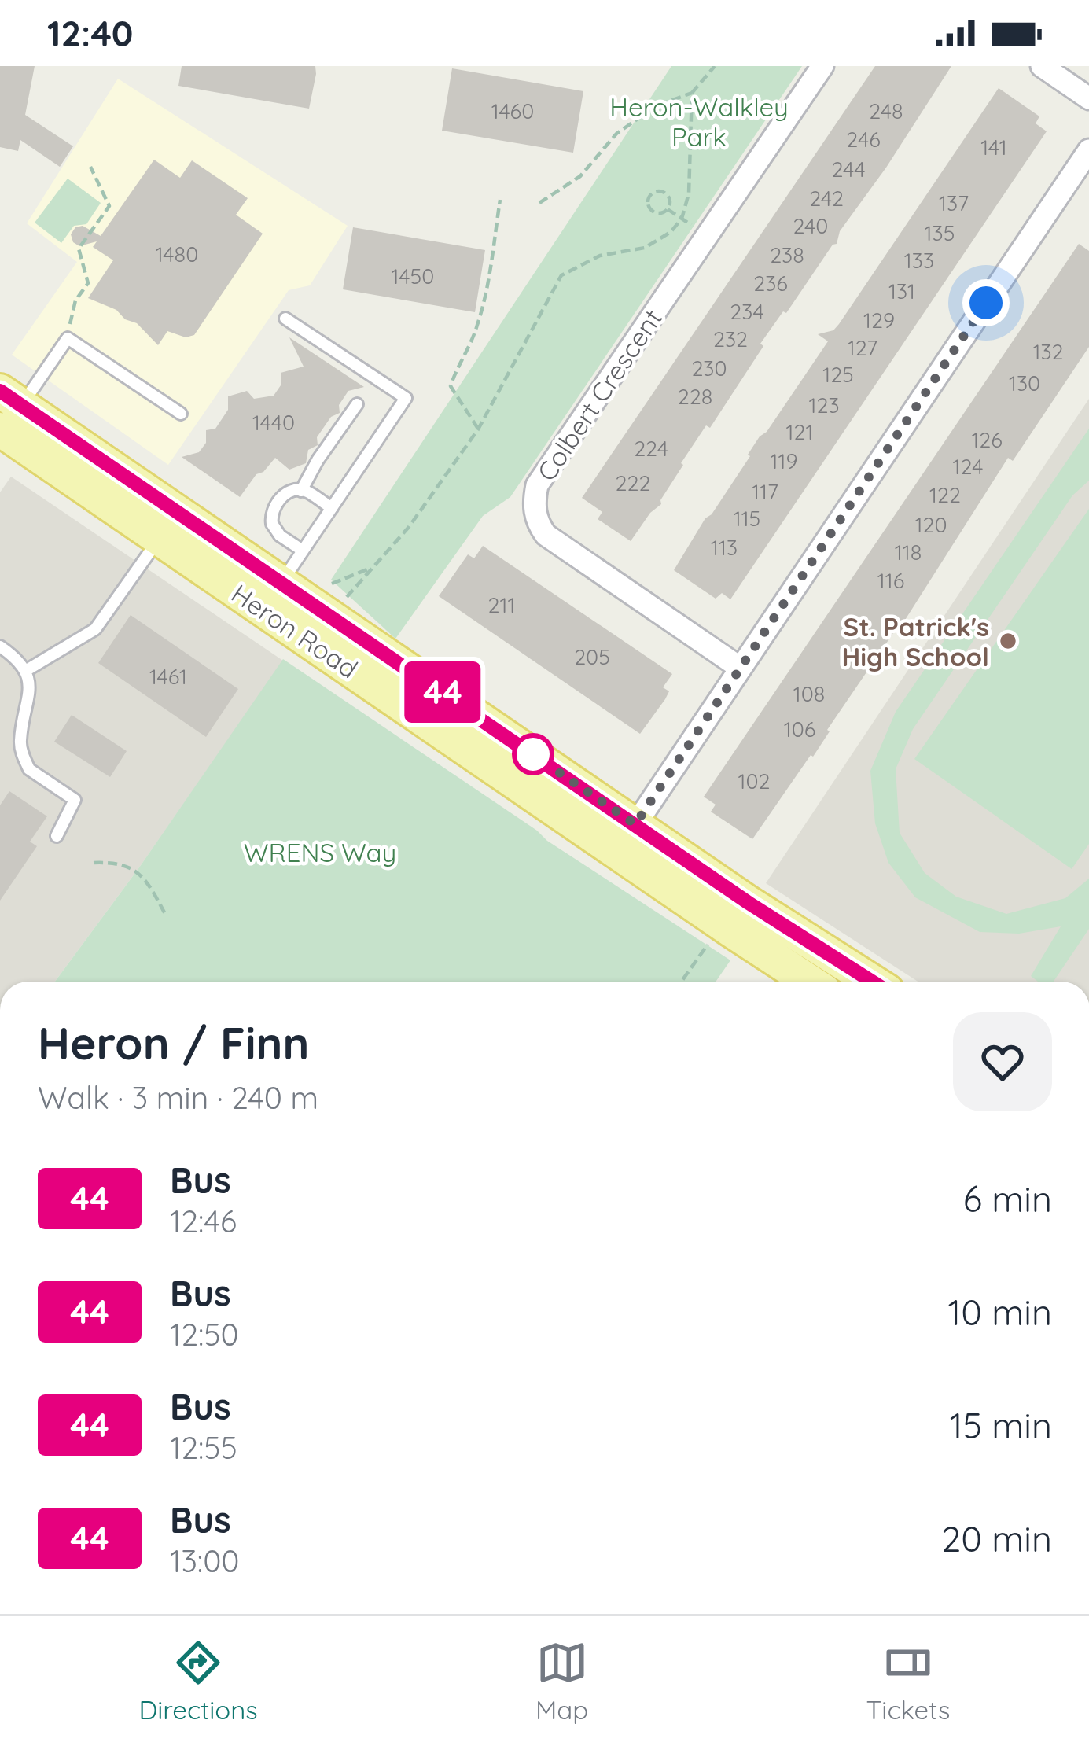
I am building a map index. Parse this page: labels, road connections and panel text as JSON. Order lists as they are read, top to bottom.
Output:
{
  "streets": {
    "main road": ["Heron Road"],
    "street": ["Colbert Crescent"]
  },
  "parks": ["Heron-Walkley Park", "WRENS Way"],
  "places": ["St. Patrick's High School"],
  "lines": ["bus line 44"],
  "house_numbers": [
    "1460",
    "248",
    "246",
    "141",
    "244",
    "242",
    "137",
    "240",
    "135",
    "1480",
    "238",
    "133",
    "1450",
    "236",
    "131",
    "234",
    "129",
    "232",
    "127",
    "132",
    "230",
    "125",
    "130",
    "228",
    "123",
    "1440",
    "121",
    "126",
    "224",
    "119",
    "124",
    "222",
    "117",
    "122",
    "115",
    "120",
    "113",
    "118",
    "116",
    "211",
    "205",
    "1461",
    "108",
    "106",
    "102"
  ],
  "page": {
    "status": "12:40",
    "on_map": "44",
    "heading": ["Heron / Finn", "Walk · 3 min · 240 m"],
    "list": [
      {
        "mark": "44",
        "name": "Bus",
        "note": "12:46",
        "value": "6 min"
      },
      {
        "mark": "44",
        "name": "Bus",
        "note": "12:50",
        "value": "10 min"
      },
      {
        "mark": "44",
        "name": "Bus",
        "note": "12:55",
        "value": "15 min"
      },
      {
        "mark": "44",
        "name": "Bus",
        "note": "13:00",
        "value": "20 min"
      }
    ],
    "tabs": ["Directions", "Map", "Tickets"]
  }
}
